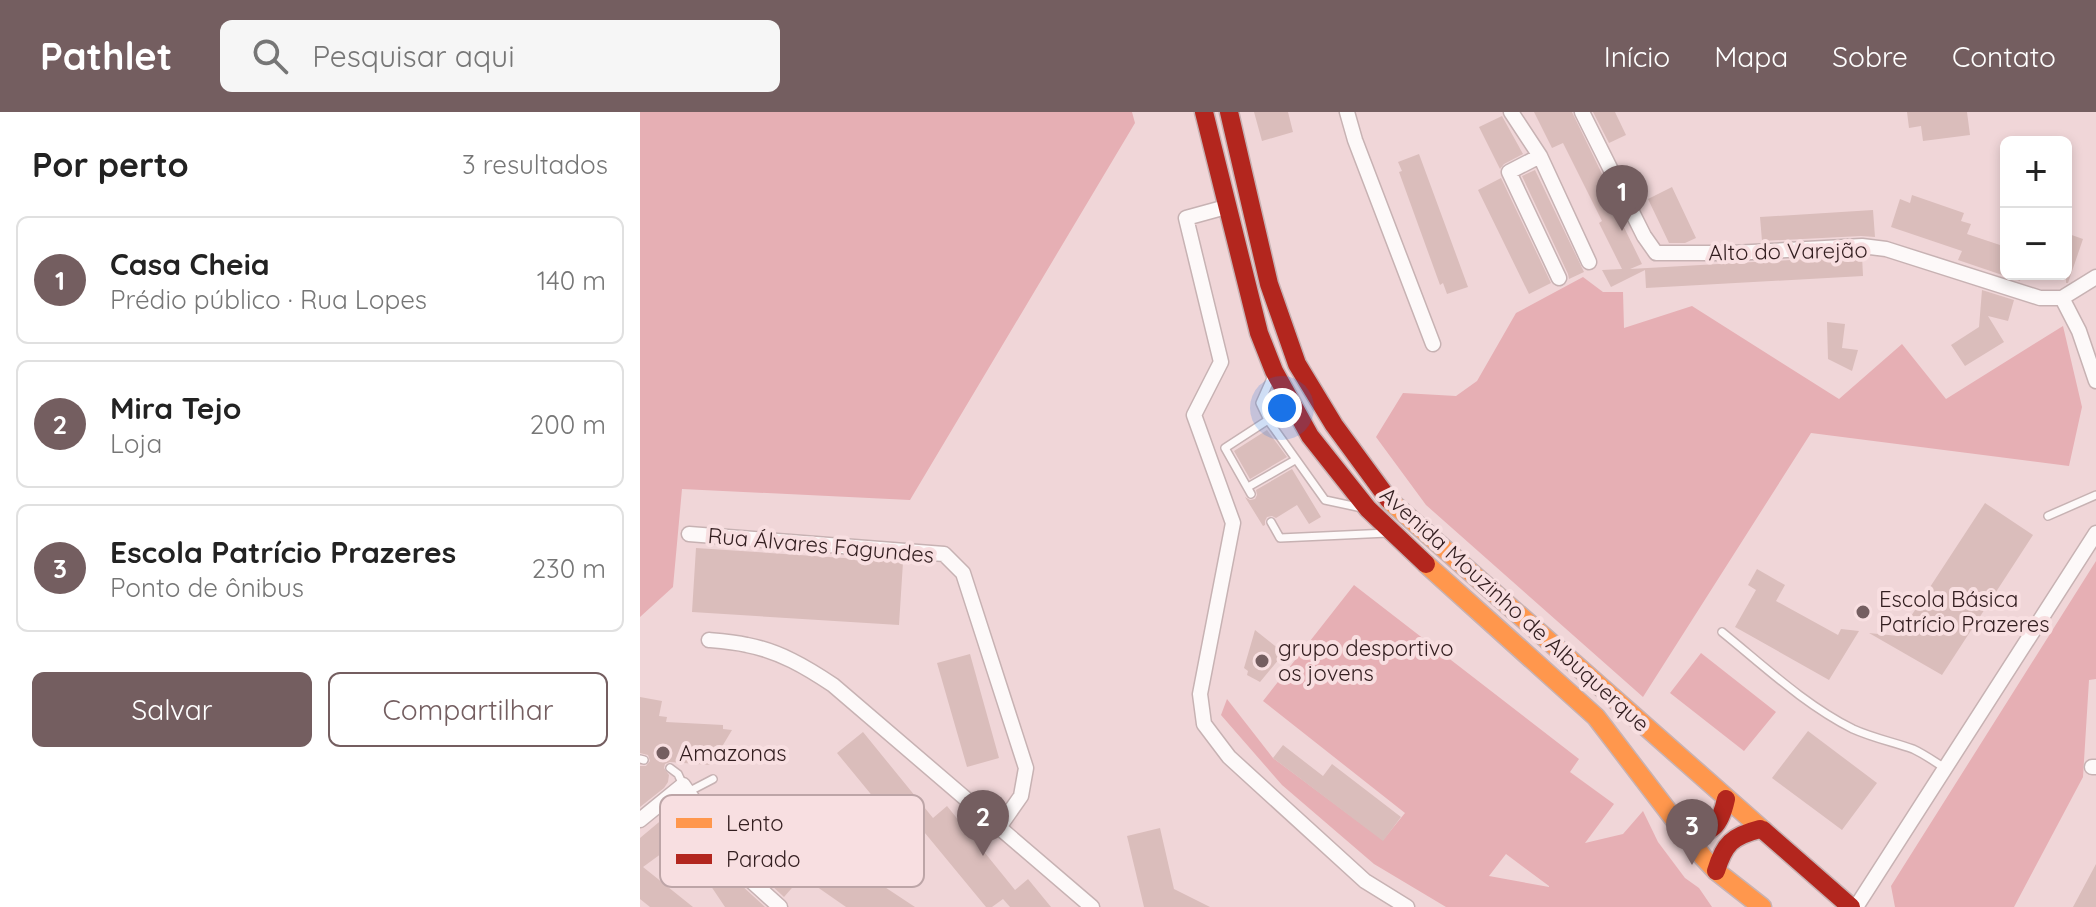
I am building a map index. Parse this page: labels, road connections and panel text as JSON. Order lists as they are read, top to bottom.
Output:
{
  "streets": {
    "main road": ["Avenida Mouzinho de Albuquerque"],
    "street": ["Alto do Varejão", "Rua Álvares Fagundes"]
  },
  "places": ["Escola Básica Patrício Prazeres", "grupo desportivo os jovens", "Amazonas"],
  "legend": ["Lento", "Parado"],
  "page": {
    "header": "Pathlet",
    "search": "Pesquisar aqui",
    "nav": [
      "Início",
      "Mapa",
      "Sobre",
      "Contato"
    ],
    "heading": ["Por perto", "3 resultados"],
    "map_buttons": ["+", "−"],
    "pins": ["1", "2", "3"],
    "list": [
      {
        "mark": "1",
        "name": "Casa Cheia",
        "note": "Prédio público · Rua Lopes",
        "value": "140 m"
      },
      {
        "mark": "2",
        "name": "Mira Tejo",
        "note": "Loja",
        "value": "200 m"
      },
      {
        "mark": "3",
        "name": "Escola Patrício Prazeres",
        "note": "Ponto de ônibus",
        "value": "230 m"
      }
    ],
    "buttons": ["Salvar", "Compartilhar"]
  }
}
